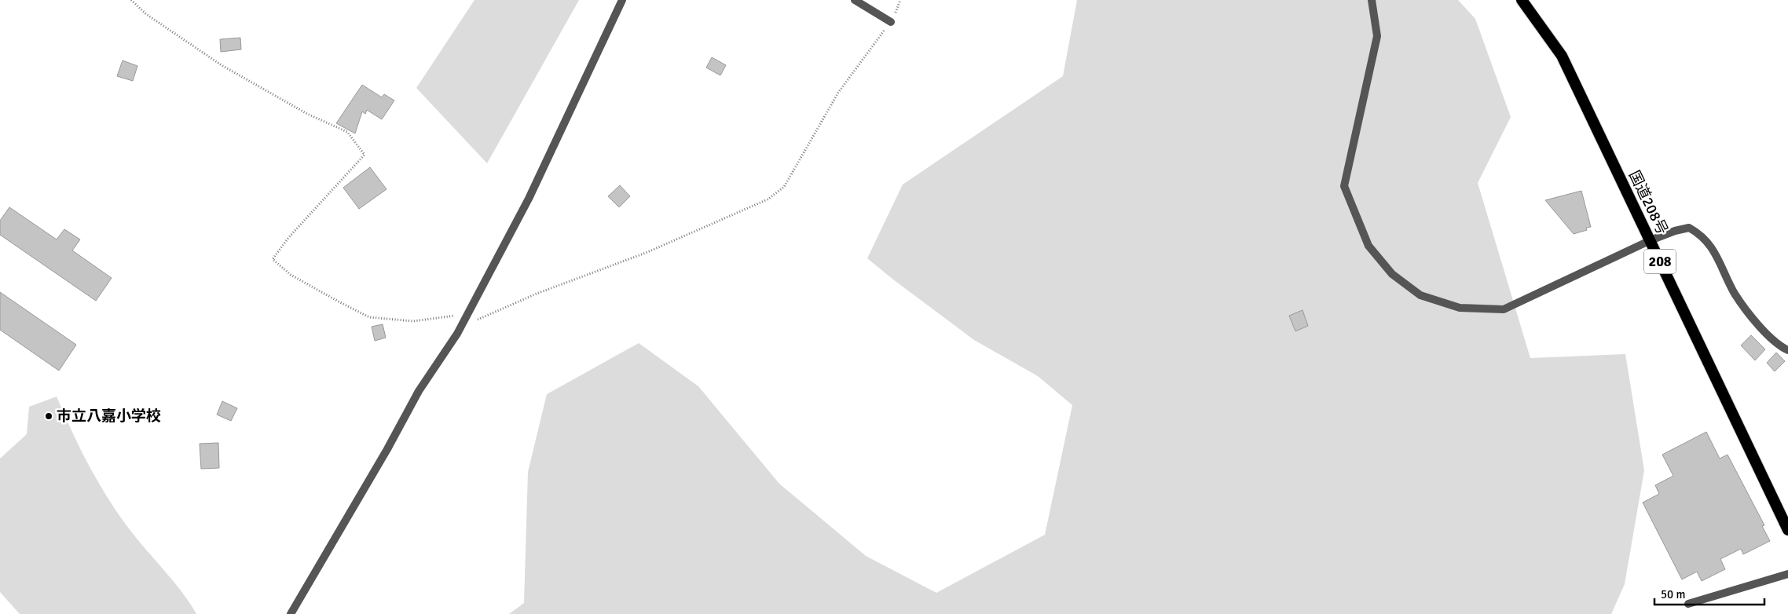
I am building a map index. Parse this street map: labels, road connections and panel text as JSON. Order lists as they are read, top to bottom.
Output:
{
  "streets": {
    "highway": ["国道208号", "208"]
  },
  "places": ["市立八嘉小学校"],
  "scale_bar": "50 m"
}
